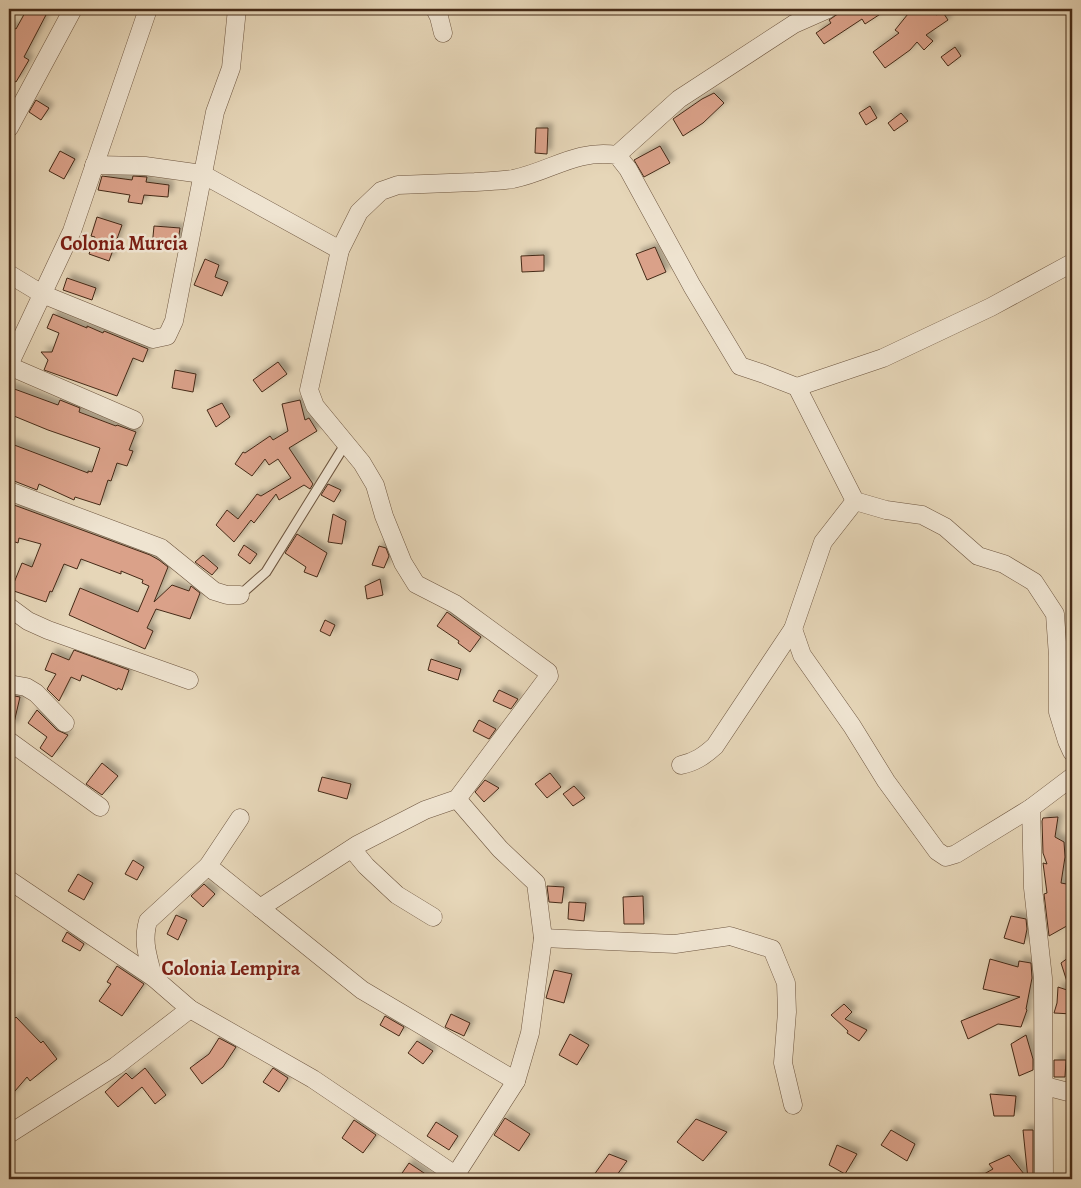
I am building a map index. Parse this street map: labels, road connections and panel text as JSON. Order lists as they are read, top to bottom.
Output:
{
  "districts": ["Colonia Murcia", "Colonia Lempira"]
}
